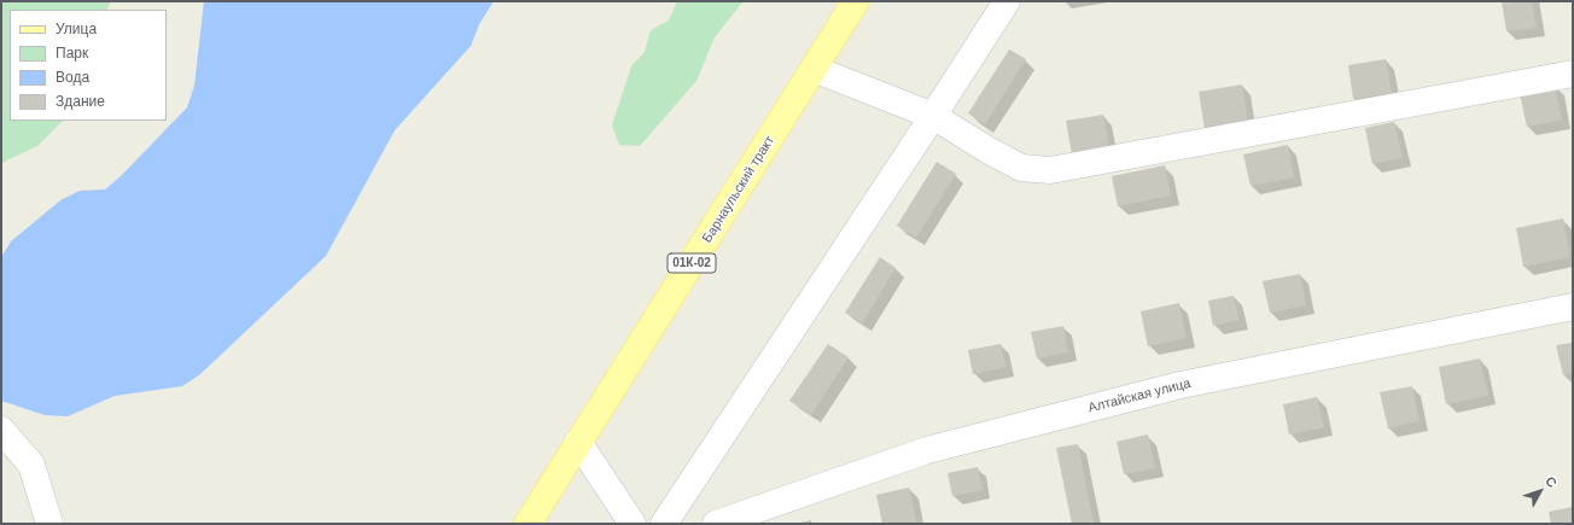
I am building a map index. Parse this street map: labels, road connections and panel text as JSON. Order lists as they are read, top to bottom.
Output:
{
  "streets": {
    "main road": ["Барнаульский тракт", "01К-02"],
    "street": ["Алтайская улица"]
  },
  "legend": [
    "Улица",
    "Парк",
    "Вода",
    "Здание"
  ],
  "north": "top right"
}
